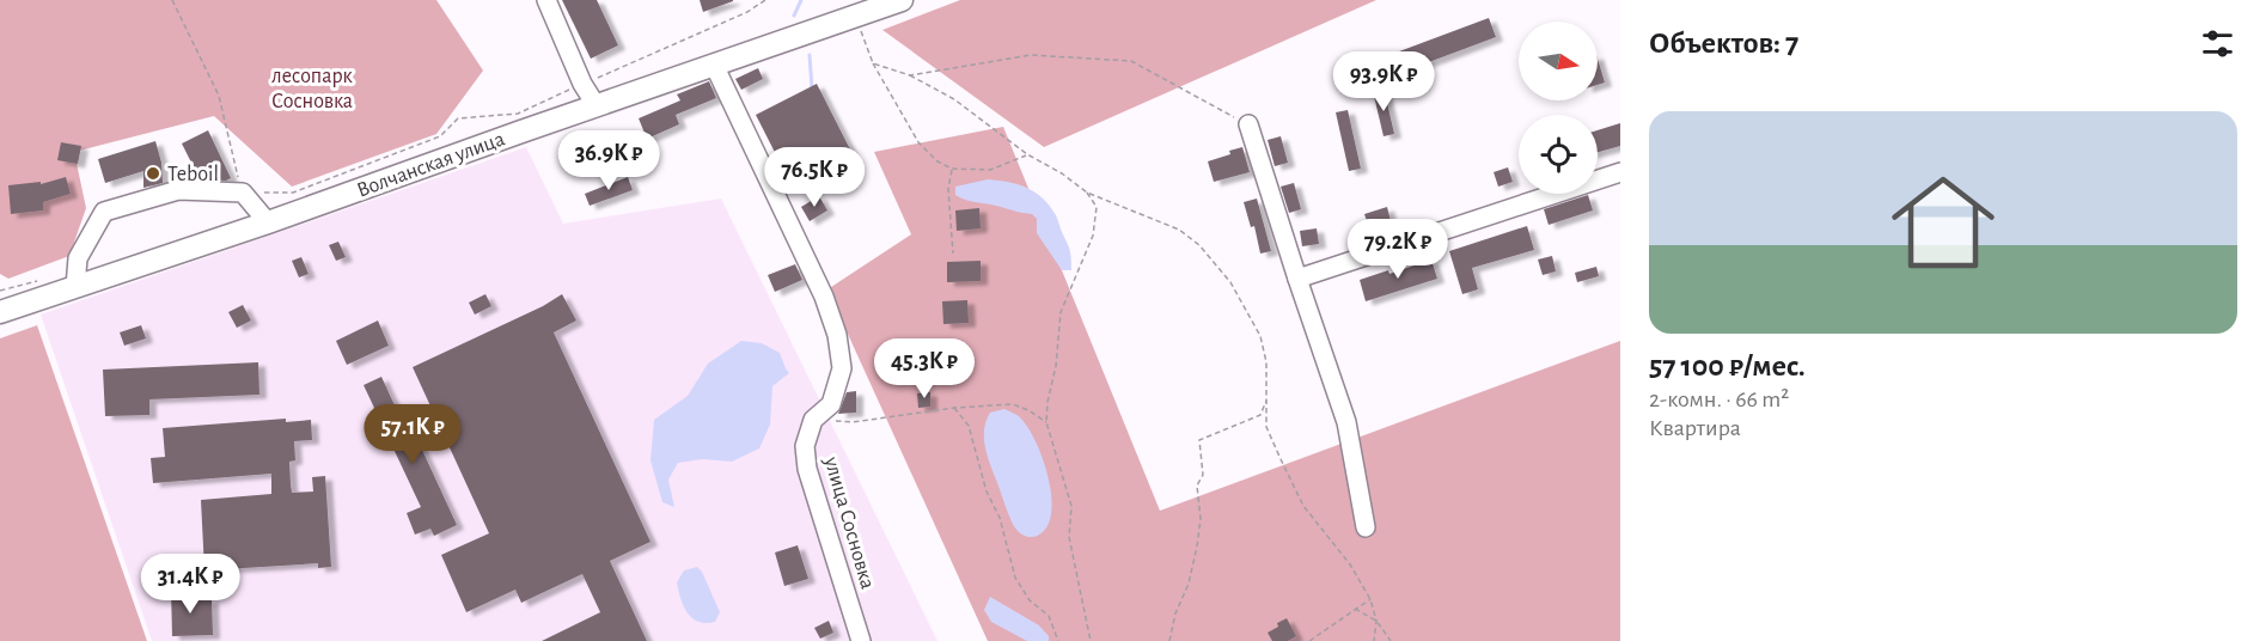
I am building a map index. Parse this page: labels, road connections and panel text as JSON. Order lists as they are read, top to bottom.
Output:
{
  "streets": {
    "main road": ["Волчанская улица"],
    "street": ["улица Сосновка"]
  },
  "crossings": [
    ["Волчанская улица", "улица Сосновка"]
  ],
  "parks": ["лесопарк Сосновка"],
  "places": ["Teboil"],
  "north": "right",
  "page": {
    "heading": "Объектов: 7",
    "price": [
      "93.9K ₽",
      "36.9K ₽",
      "76.5K ₽",
      "79.2K ₽",
      "45.3K ₽",
      "57.1K ₽",
      "31.4K ₽"
    ],
    "list": [
      {
        "name": "57 100 ₽/мес.",
        "note": "2-комн. · 66 m² · Квартира"
      }
    ]
  }
}
